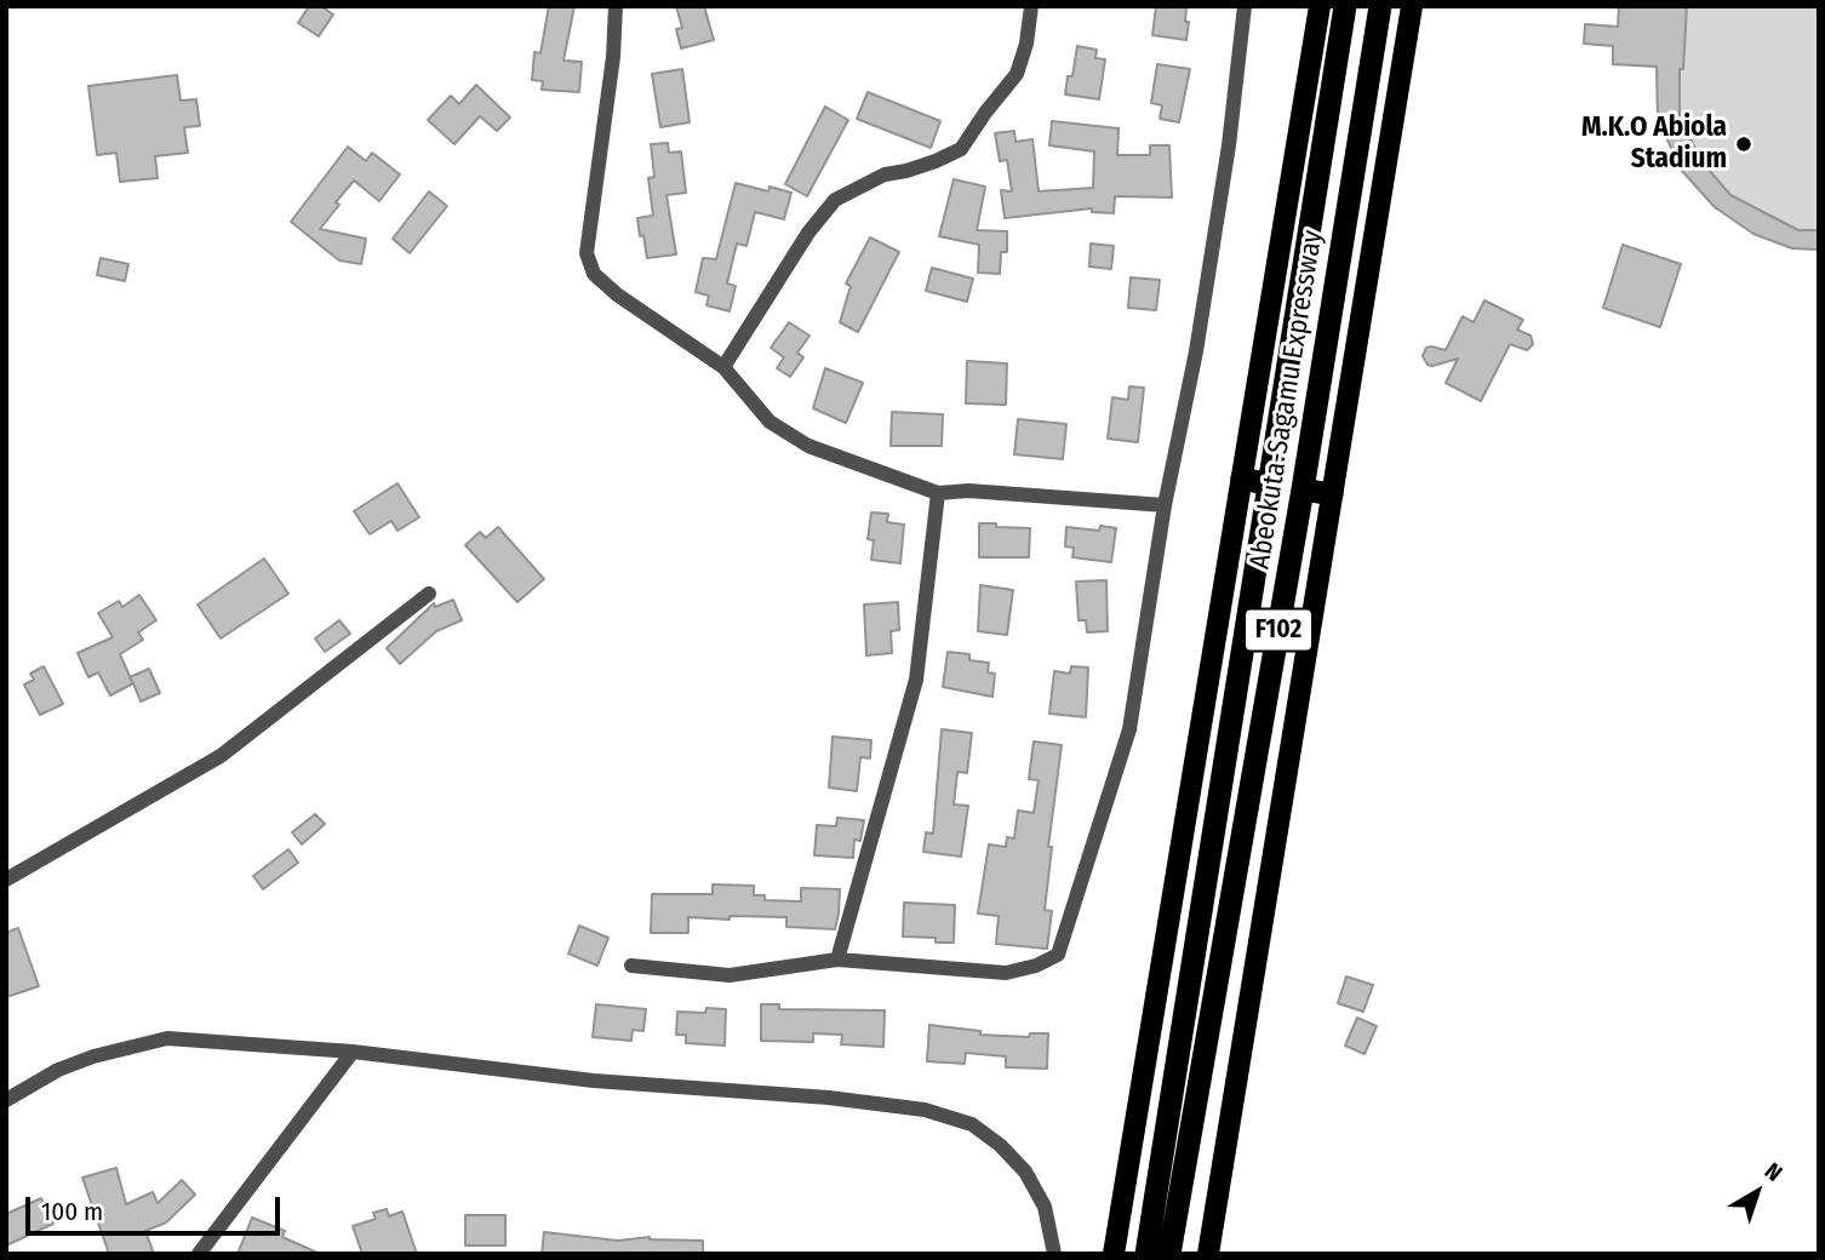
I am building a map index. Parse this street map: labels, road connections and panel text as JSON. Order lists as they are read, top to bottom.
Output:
{
  "streets": {
    "highway": ["Abeokuta-Sagamu Expressway", "F102"]
  },
  "places": ["M.K.O Abiola Stadium"],
  "scale_bar": "100 m",
  "north": "top right"
}
